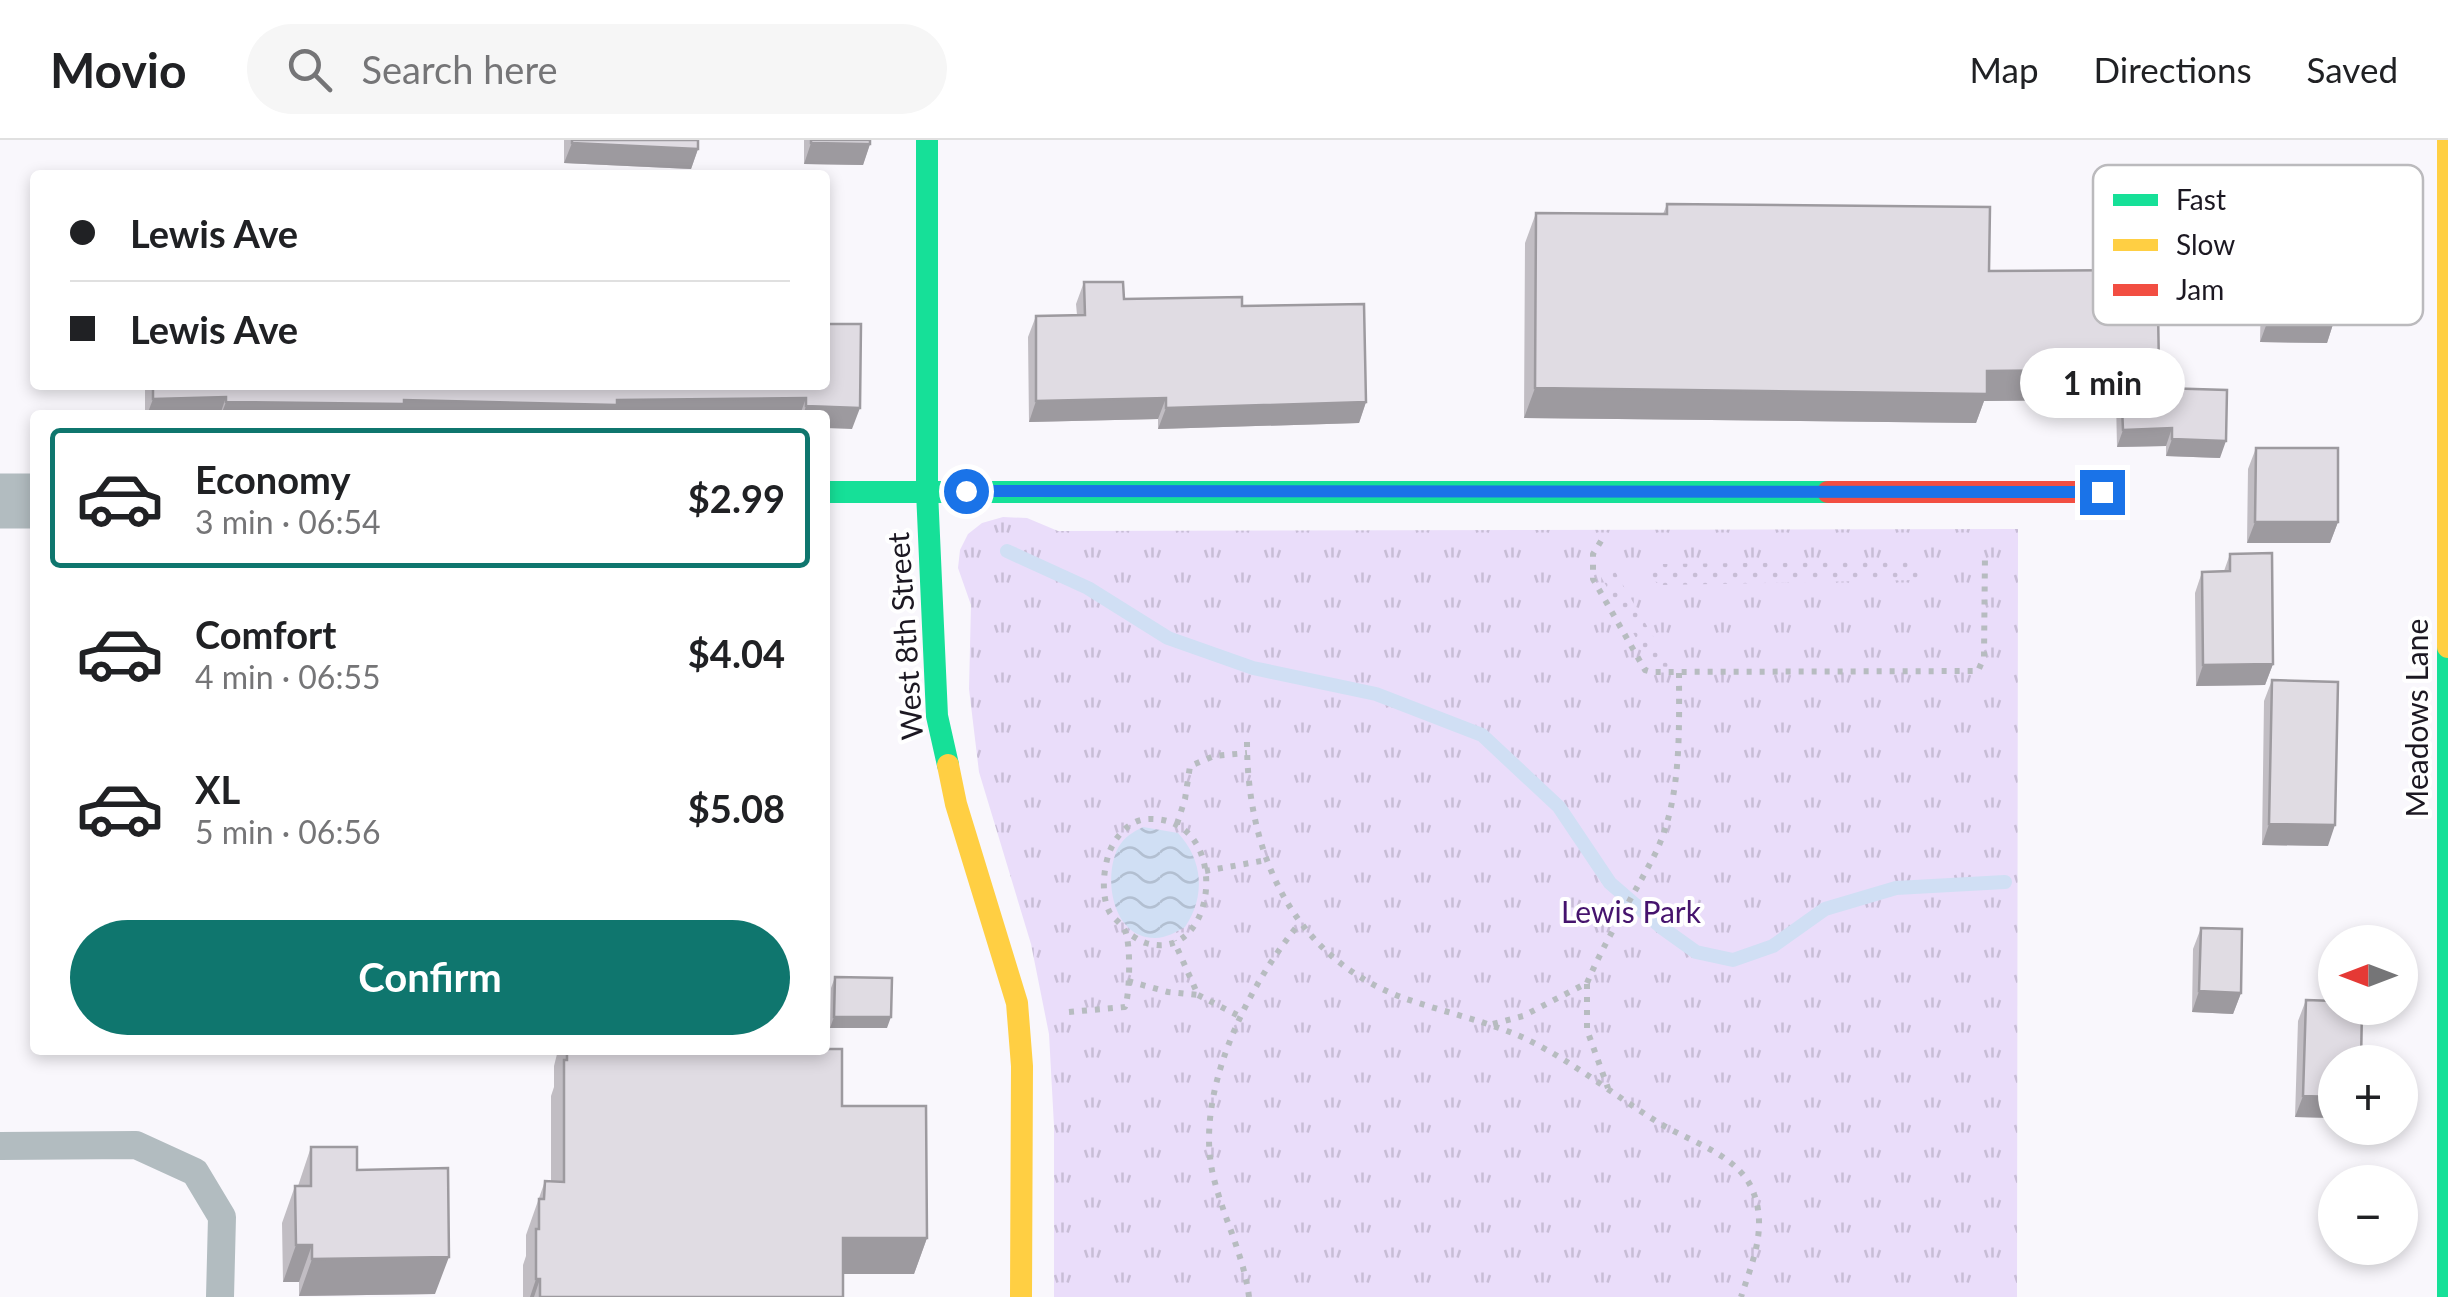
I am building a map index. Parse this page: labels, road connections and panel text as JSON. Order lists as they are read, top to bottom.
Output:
{
  "streets": {
    "street": ["West 8th Street", "Meadows Lane"]
  },
  "parks": ["Lewis Park"],
  "legend": ["Fast", "Slow", "Jam"],
  "north": "left",
  "page": {
    "header": "Movio",
    "search": "Search here",
    "nav": ["Map", "Directions", "Saved"],
    "banner": ["Lewis Ave", "Lewis Ave"],
    "bubble": "1 min",
    "list": [
      {
        "name": "Economy",
        "note": "3 min · 06:54",
        "value": "$2.99"
      },
      {
        "name": "Comfort",
        "note": "4 min · 06:55",
        "value": "$4.04"
      },
      {
        "name": "XL",
        "note": "5 min · 06:56",
        "value": "$5.08"
      }
    ],
    "buttons": "Confirm",
    "map_buttons": ["+", "−"]
  }
}
